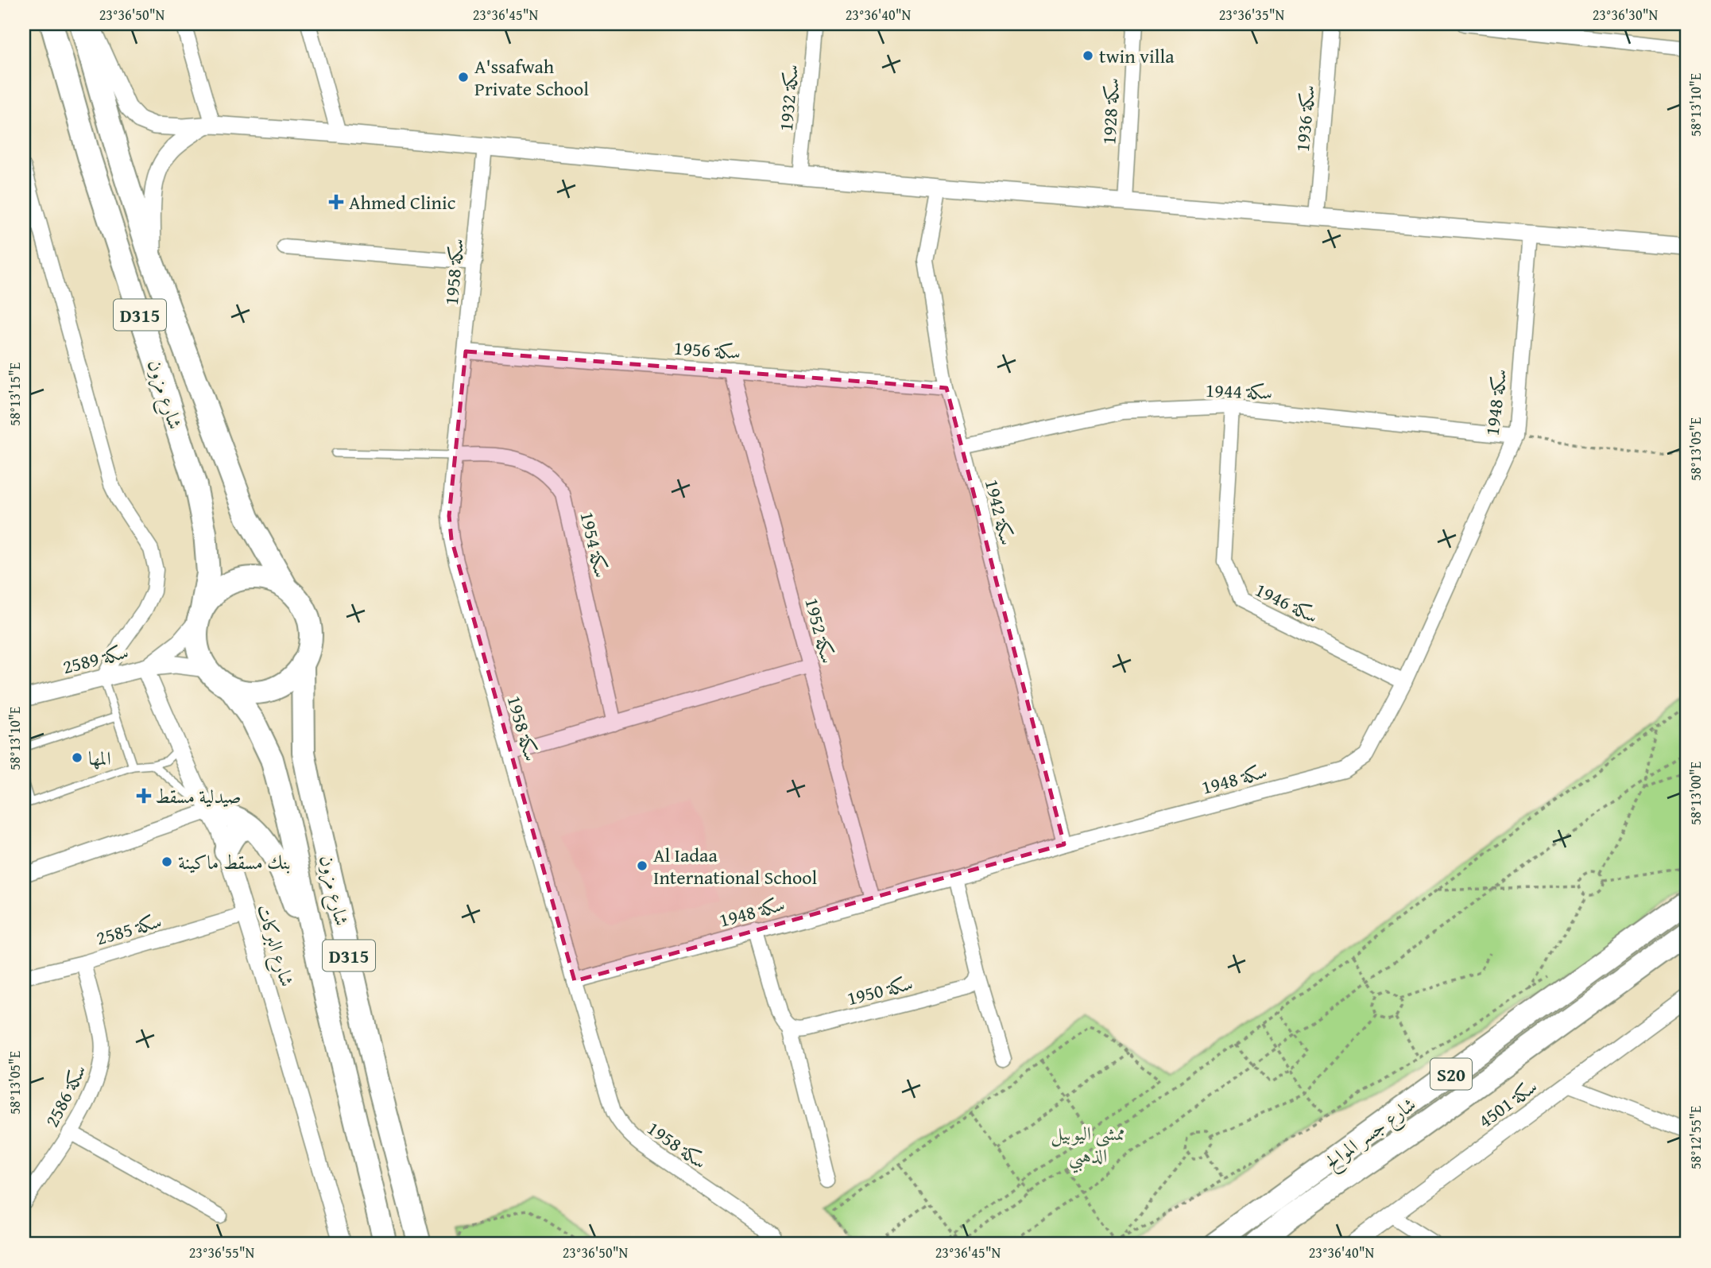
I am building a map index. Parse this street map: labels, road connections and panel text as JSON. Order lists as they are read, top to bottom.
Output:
{
  "streets": {
    "main road": [
      "D315",
      "شارع مزون",
      "S20",
      "شارع جسر الموالح"
    ],
    "street": [
      "سكة 1932",
      "سكة 1928",
      "سكة 1936",
      "سكة 1958",
      "سكة 1956",
      "سكة 1944",
      "سكة 1948",
      "سكة 1942",
      "سكة 1954",
      "سكة 1946",
      "سكة 1952",
      "سكة 2589",
      "سكة 2585",
      "شارع البركات",
      "سكة 1950",
      "سكة 2586",
      "سكة 4501"
    ]
  },
  "crossings": [
    ["سكة 1958", "سكة 1956"],
    ["سكة 1958", "سكة 1948"],
    ["سكة 1958", "سكة 1954"],
    ["D315", "شارع مزون"],
    ["D315", "سكة 2589"],
    ["سكة 1956", "سكة 1942"],
    ["سكة 1956", "سكة 1952"],
    ["سكة 1944", "سكة 1948"],
    ["سكة 1944", "سكة 1942"],
    ["سكة 1944", "سكة 1946"],
    ["شارع مزون", "سكة 2589"],
    ["سكة 1948", "سكة 1942"],
    ["سكة 1948", "سكة 1946"],
    ["سكة 1948", "سكة 1952"],
    ["سكة 2589", "شارع البركات"],
    ["سكة 2585", "شارع البركات"],
    ["سكة 2585", "سكة 2586"]
  ],
  "parks": ["ممشى اليوبيل الذهبي"],
  "places": {
    "other": [
      "twin villa",
      "A'ssafwah Private School",
      "المها",
      "بنك مسقط ماكينة",
      "Al Iadaa International School"
    ],
    "health": ["Ahmed Clinic", "صيدلية مسقط"]
  },
  "coordinates": [
    "23°36'50\"N",
    "23°36'45\"N",
    "23°36'40\"N",
    "23°36'35\"N",
    "23°36'30\"N",
    "58°13'10\"E",
    "58°13'15\"E",
    "58°13'05\"E",
    "58°13'00\"E",
    "58°12'55\"E",
    "23°36'55\"N"
  ]
}
